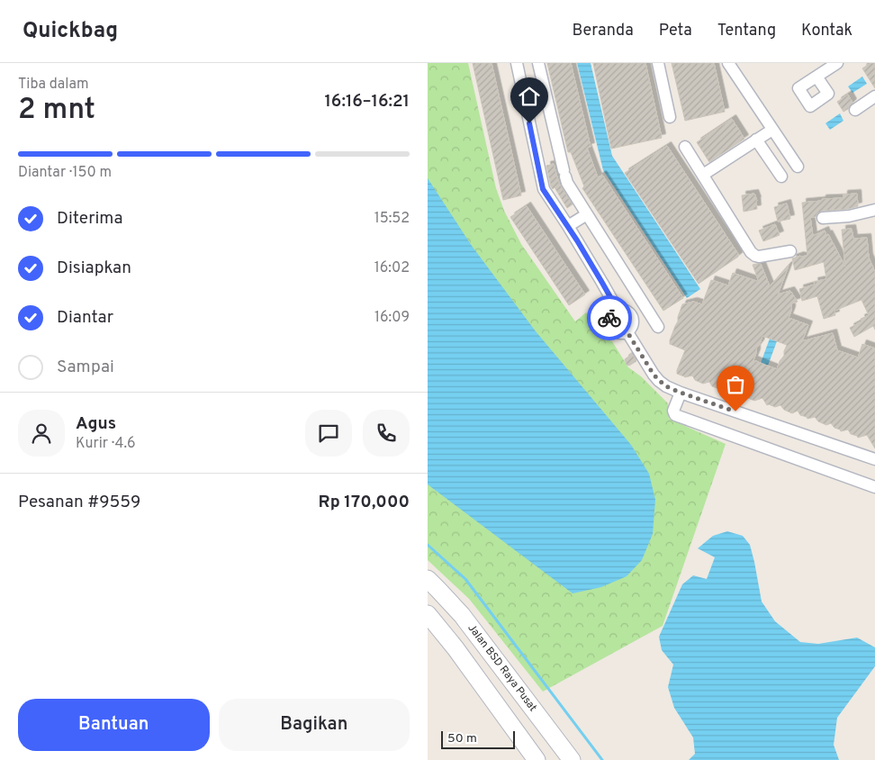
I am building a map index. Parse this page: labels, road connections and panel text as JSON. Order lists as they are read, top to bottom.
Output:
{
  "streets": {
    "main road": ["Jalan BSD Raya Pusat"]
  },
  "scale_bar": "50 m",
  "page": {
    "header": "Quickbag",
    "nav": [
      "Beranda",
      "Peta",
      "Tentang",
      "Kontak"
    ],
    "heading": ["2 mnt", "Tiba dalam", "16:16–16:21"],
    "panel": [
      "Agus",
      "Kurir · 4.6",
      "Pesanan #9559",
      "Rp 170,000"
    ],
    "bar": "Diantar · 150 m",
    "list": [
      ["Diterima", "15:52"],
      ["Disiapkan", "16:02"],
      ["Diantar", "16:09"],
      "Sampai"
    ],
    "buttons": ["Bantuan", "Bagikan"],
    "scale": "50 m"
  }
}
